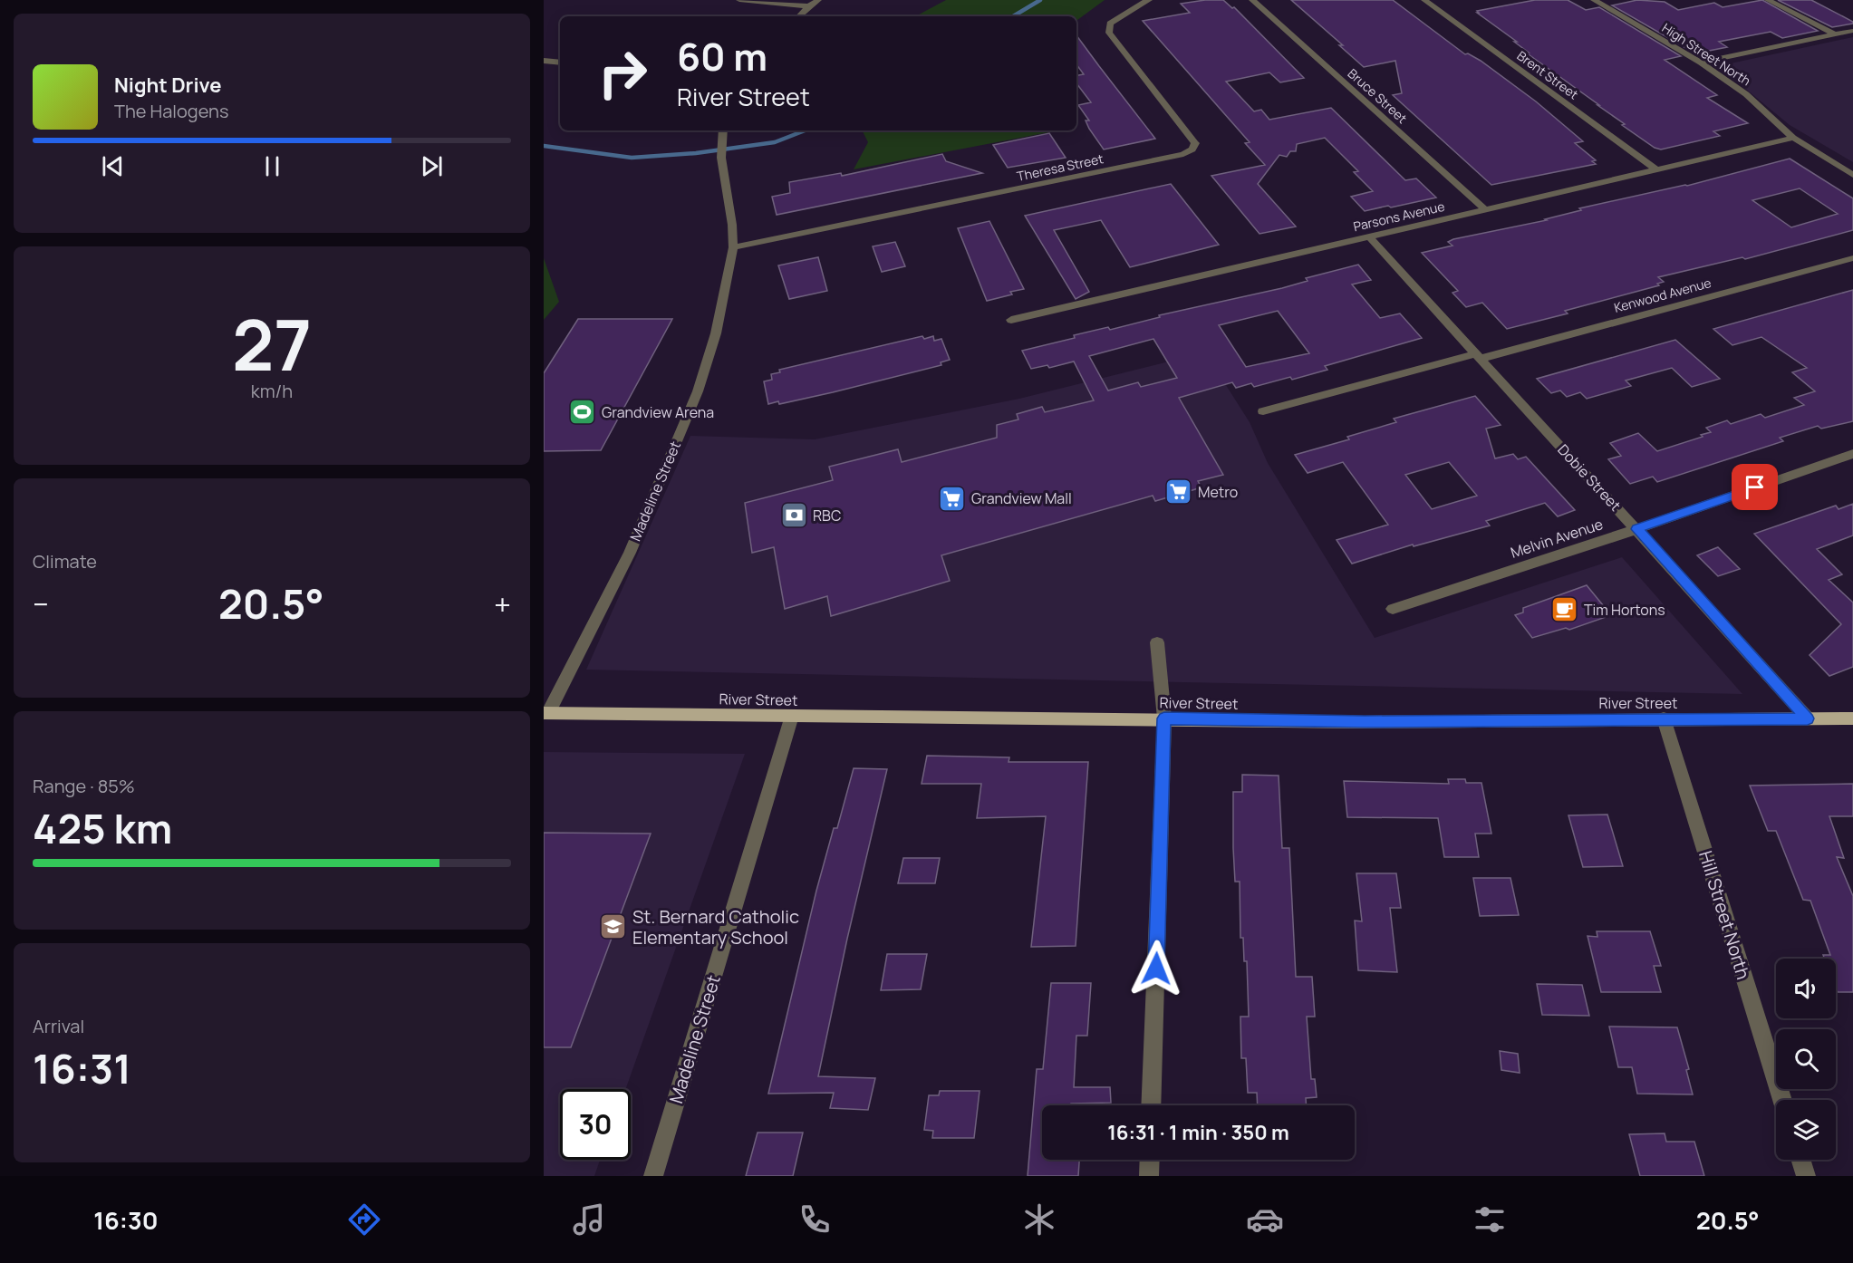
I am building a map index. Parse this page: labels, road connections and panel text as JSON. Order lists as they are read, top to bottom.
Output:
{
  "streets": {
    "main road": ["River Street"],
    "street": [
      "High Street North",
      "Brent Street",
      "Bruce Street",
      "Theresa Street",
      "Parsons Avenue",
      "Kenwood Avenue",
      "Dobie Street",
      "Madeline Street",
      "Melvin Avenue",
      "Hill Street North"
    ]
  },
  "crossings": [
    ["High Street North", "Parsons Avenue"],
    ["Brent Street", "Parsons Avenue"],
    ["Bruce Street", "Parsons Avenue"],
    ["Theresa Street", "Madeline Street"],
    ["Parsons Avenue", "Dobie Street"],
    ["Kenwood Avenue", "Dobie Street"],
    ["Dobie Street", "Melvin Avenue"],
    ["Dobie Street", "River Street"],
    ["Madeline Street", "River Street"],
    ["River Street", "Hill Street North"]
  ],
  "places": {
    "sports": ["Grandview Arena"],
    "supermarket": ["Metro", "Grandview Mall"],
    "bank": ["RBC"],
    "cafe": ["Tim Hortons"],
    "school or university": ["St. Bernard Catholic Elementary School"]
  },
  "page": {
    "turn": ["60 m", "River Street"],
    "song": ["Night Drive", "The Halogens"],
    "tile": [
      ["27", "km/h"],
      "Climate",
      ["Range · 85%", "425 km"],
      ["Arrival", "16:31"]
    ],
    "heat": ["−", "20.5°", "+"],
    "limit": "30",
    "trip": "16:31 · 1 min · 350 m",
    "tabs": ["16:30", "20.5°"]
  }
}
